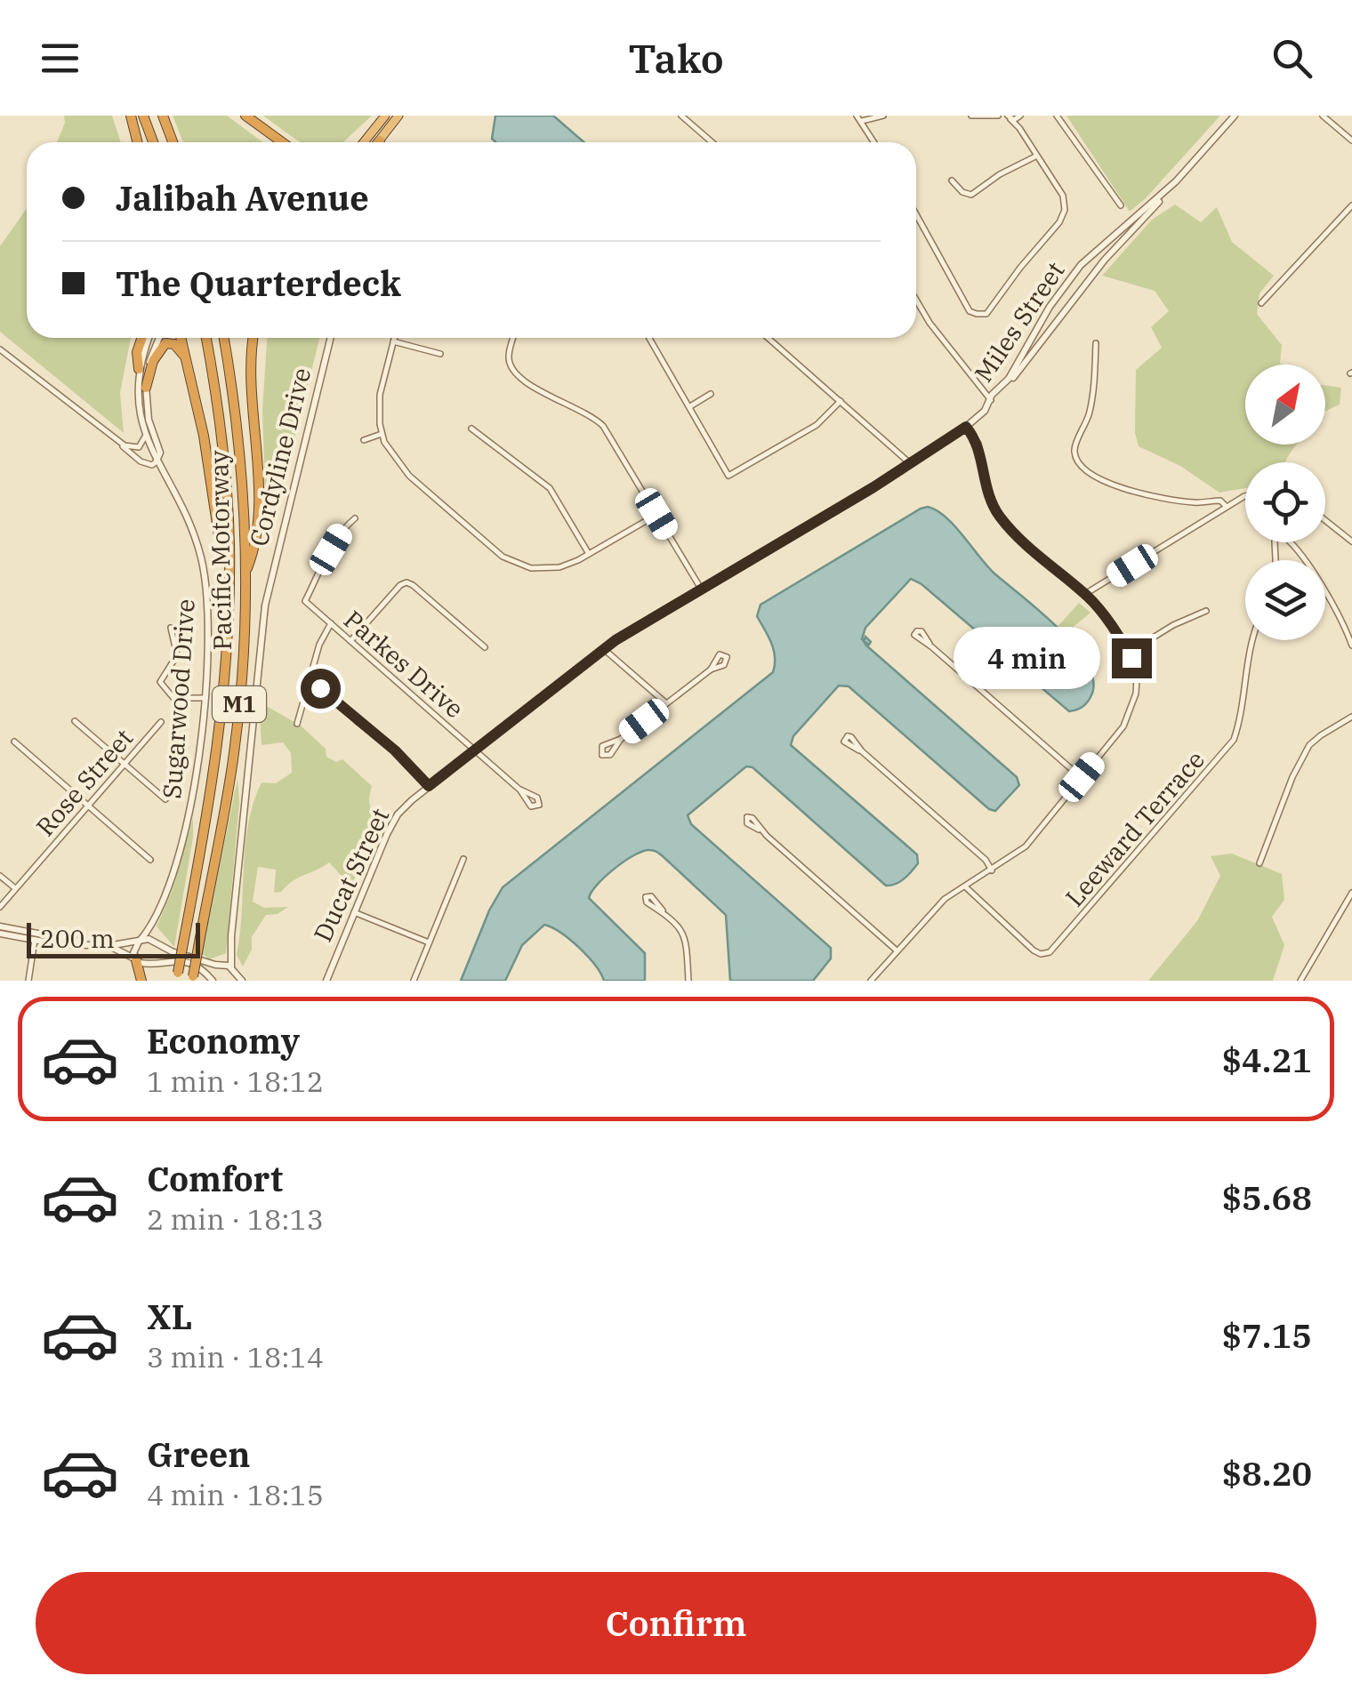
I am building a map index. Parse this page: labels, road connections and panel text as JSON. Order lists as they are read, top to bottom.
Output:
{
  "streets": {
    "highway": ["Pacific Motorway", "M1"],
    "street": [
      "Miles Street",
      "Cordyline Drive",
      "Parkes Drive",
      "Sugarwood Drive",
      "Rose Street",
      "Leeward Terrace",
      "Ducat Street"
    ]
  },
  "crossings": [
    ["Miles Street", "Ducat Street"],
    ["Parkes Drive", "Ducat Street"]
  ],
  "scale_bar": "200 m",
  "north": "top right",
  "page": {
    "header": "Tako",
    "banner": ["Jalibah Avenue", "The Quarterdeck"],
    "bubble": "4 min",
    "scale": "200 m",
    "list": [
      {
        "name": "Economy",
        "note": "1 min · 18:12",
        "value": "$4.21"
      },
      {
        "name": "Comfort",
        "note": "2 min · 18:13",
        "value": "$5.68"
      },
      {
        "name": "XL",
        "note": "3 min · 18:14",
        "value": "$7.15"
      },
      {
        "name": "Green",
        "note": "4 min · 18:15",
        "value": "$8.20"
      }
    ],
    "buttons": "Confirm"
  }
}
